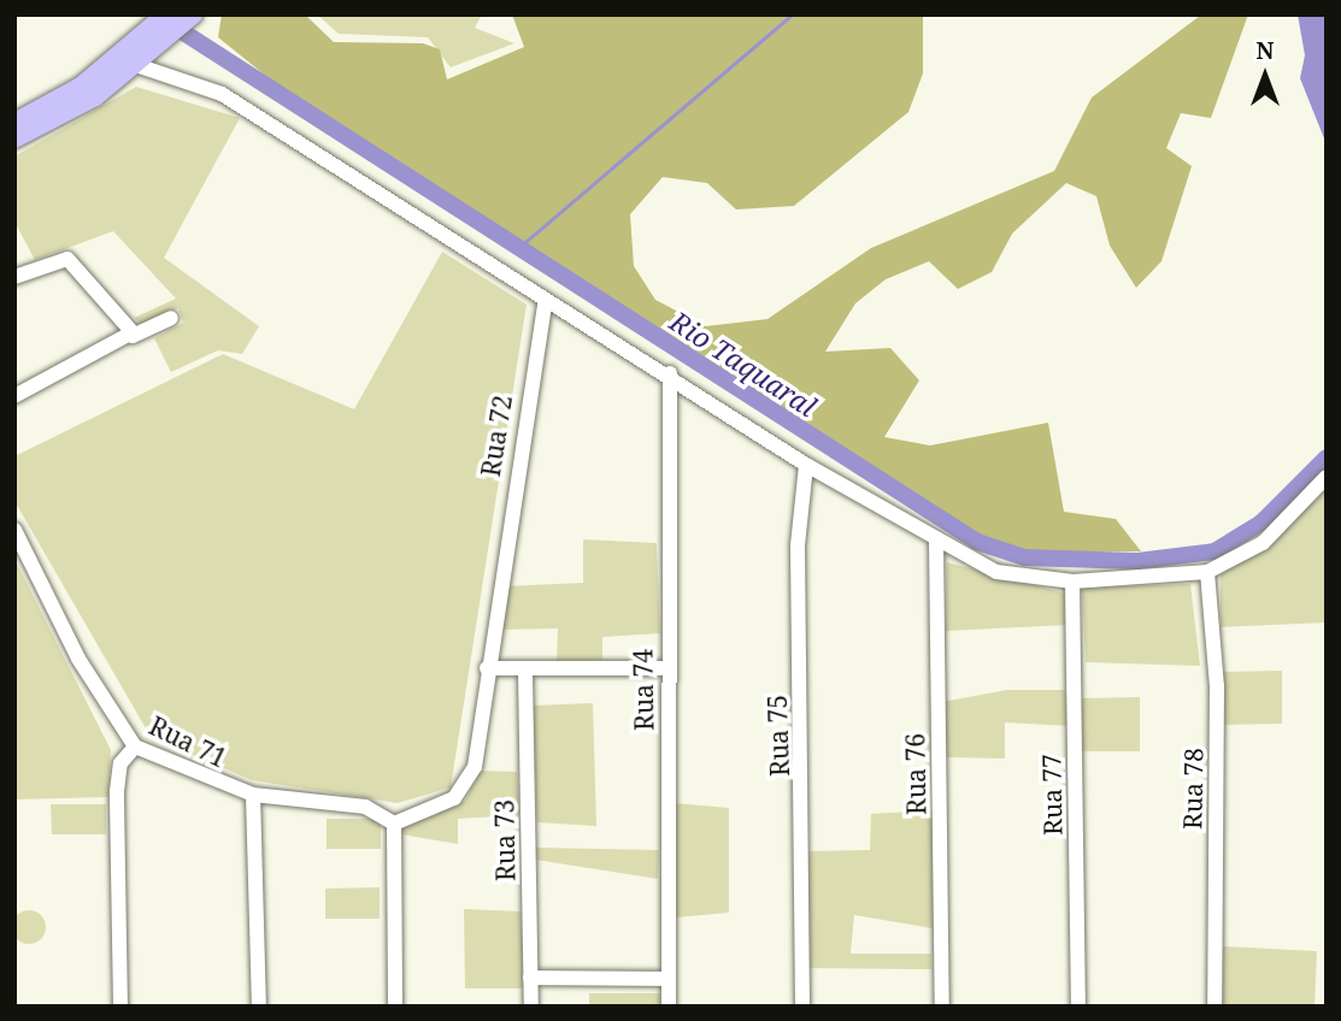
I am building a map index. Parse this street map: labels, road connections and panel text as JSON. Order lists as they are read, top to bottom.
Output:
{
  "streets": {
    "street": [
      "Rua 72",
      "Rua 74",
      "Rua 75",
      "Rua 71",
      "Rua 76",
      "Rua 78",
      "Rua 77",
      "Rua 73"
    ]
  },
  "crossings": [
    ["Rua 72", "Rua 71"]
  ],
  "water": ["Rio Taquaral"],
  "north": "top"
}
